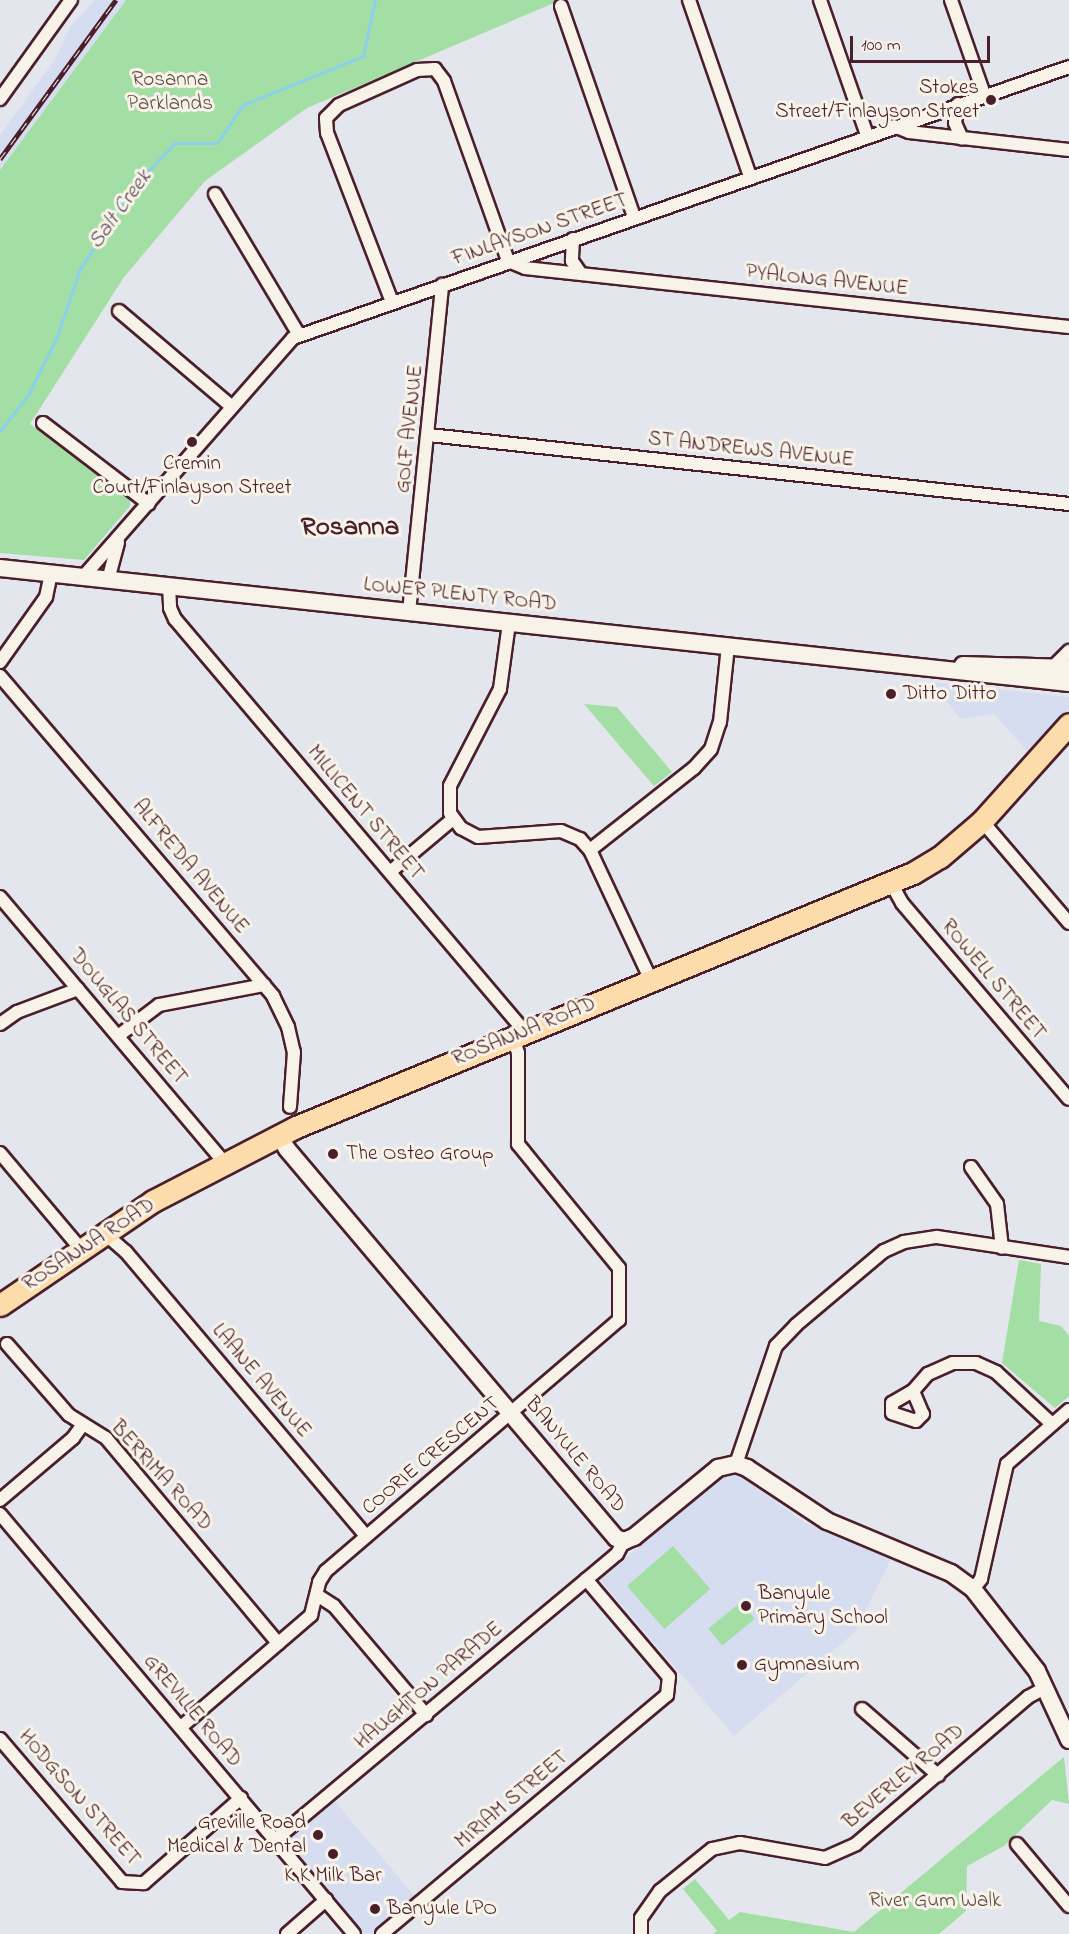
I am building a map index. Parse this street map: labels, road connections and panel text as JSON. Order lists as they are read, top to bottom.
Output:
{
  "streets": {
    "highway": ["ROSANNA ROAD"],
    "main road": ["LOWER PLENTY ROAD", "BANYULE ROAD"],
    "street": [
      "FINLAYSON STREET",
      "PYALONG AVENUE",
      "GOLF AVENUE",
      "ST ANDREWS AVENUE",
      "MILLICENT STREET",
      "ALFREDA AVENUE",
      "ROWELL STREET",
      "DOUGLAS STREET",
      "LAANE AVENUE",
      "COORIE CRESCENT",
      "BERRIMA ROAD",
      "HAUGHTON PARADE",
      "GREVILLE ROAD",
      "BEVERLEY ROAD",
      "HODGSON STREET",
      "MIRIAM STREET"
    ]
  },
  "crossings": [
    ["FINLAYSON STREET", "PYALONG AVENUE"],
    ["FINLAYSON STREET", "GOLF AVENUE"],
    ["FINLAYSON STREET", "LOWER PLENTY ROAD"],
    ["GOLF AVENUE", "ST ANDREWS AVENUE"],
    ["GOLF AVENUE", "LOWER PLENTY ROAD"],
    ["LOWER PLENTY ROAD", "MILLICENT STREET"],
    ["MILLICENT STREET", "ROSANNA ROAD"],
    ["MILLICENT STREET", "COORIE CRESCENT"],
    ["ROWELL STREET", "ROSANNA ROAD"],
    ["DOUGLAS STREET", "ROSANNA ROAD"],
    ["ROSANNA ROAD", "LAANE AVENUE"],
    ["ROSANNA ROAD", "BANYULE ROAD"],
    ["ROSANNA ROAD", "COORIE CRESCENT"],
    ["LAANE AVENUE", "COORIE CRESCENT"],
    ["BANYULE ROAD", "COORIE CRESCENT"],
    ["BANYULE ROAD", "HAUGHTON PARADE"],
    ["COORIE CRESCENT", "BERRIMA ROAD"],
    ["COORIE CRESCENT", "GREVILLE ROAD"],
    ["HAUGHTON PARADE", "GREVILLE ROAD"],
    ["HAUGHTON PARADE", "MIRIAM STREET"],
    ["GREVILLE ROAD", "HODGSON STREET"]
  ],
  "districts": ["Rosanna"],
  "water": ["Salt Creek"],
  "parks": ["Rosanna Parklands", "River Gum Walk"],
  "places": [
    "Stokes Street/Finlayson Street",
    "Cremin Court/Finlayson Street",
    "Ditto Ditto",
    "The Osteo Group",
    "Banyule Primary School",
    "Gymnasium",
    "Greville Road Medical & Dental",
    "K K Milk Bar",
    "Banyule LPO"
  ],
  "scale_bar": "100 m"
}
